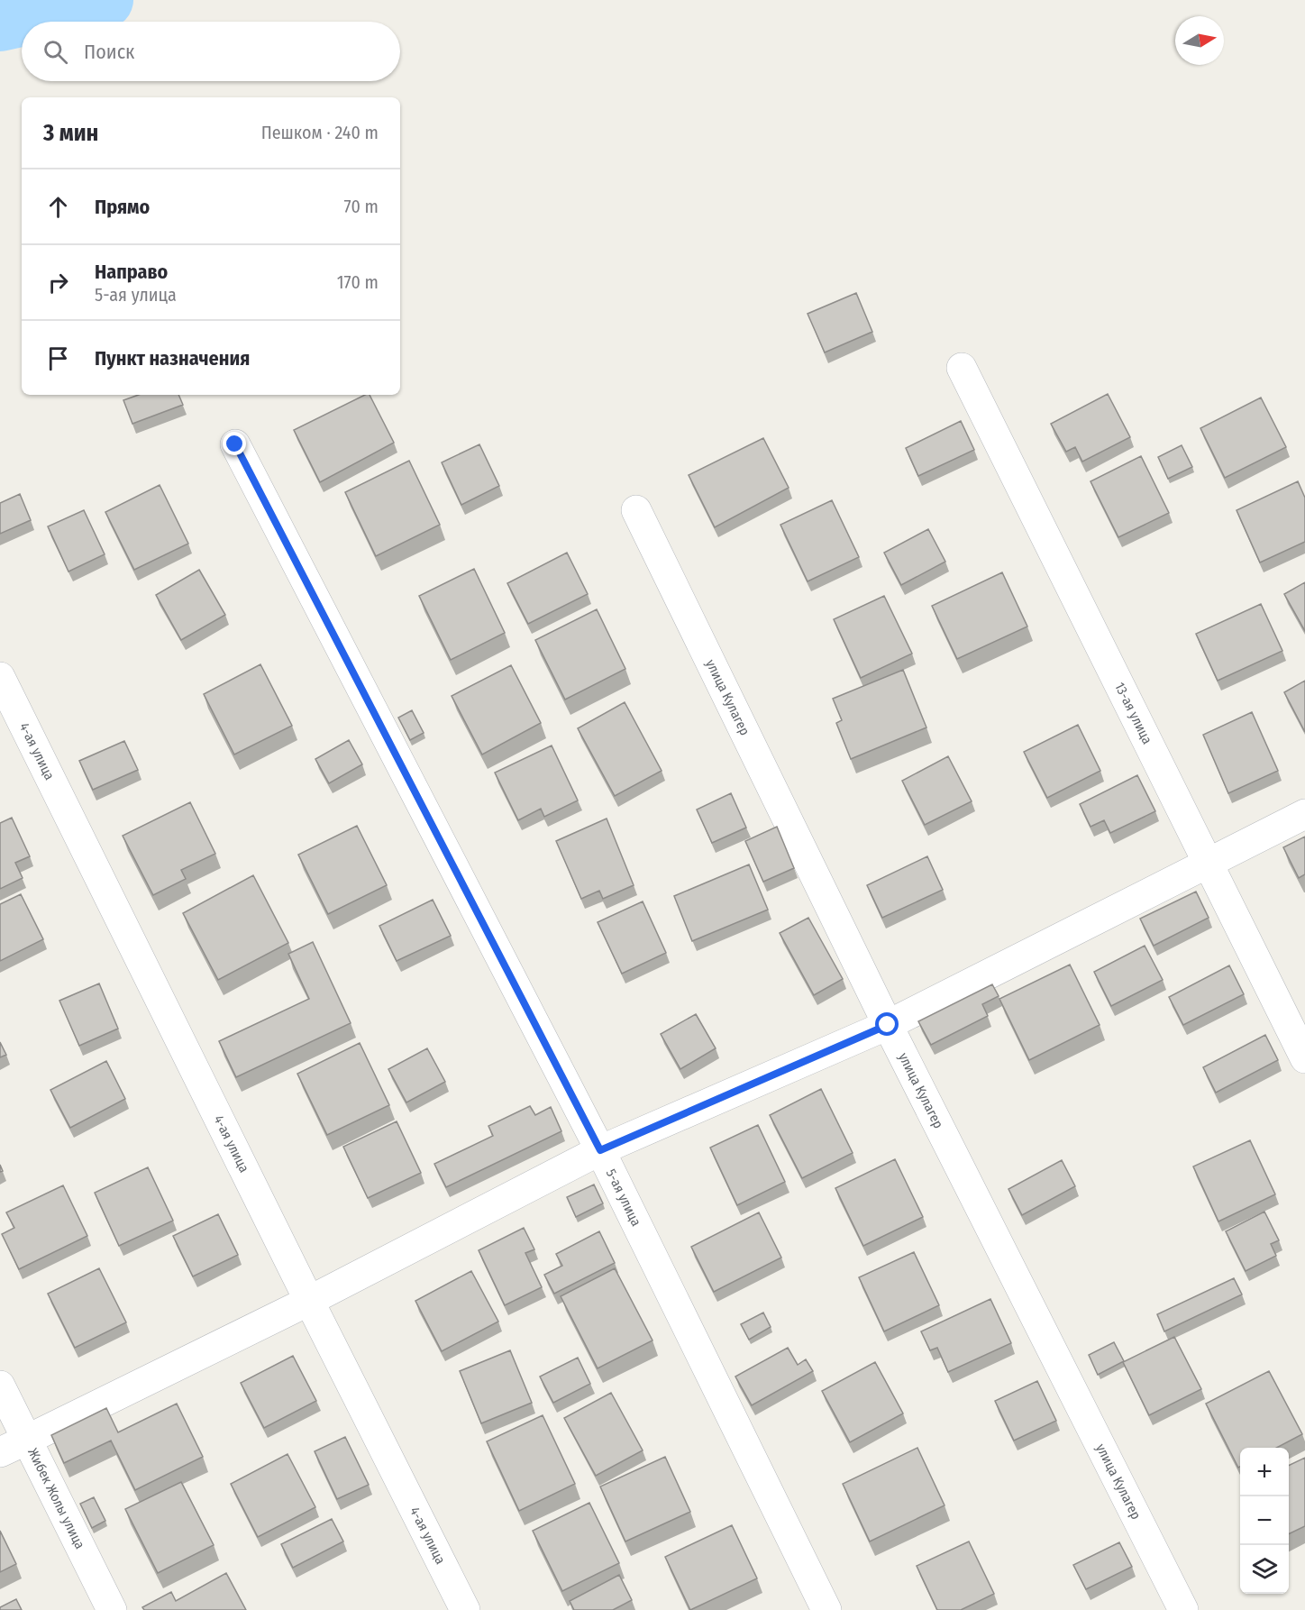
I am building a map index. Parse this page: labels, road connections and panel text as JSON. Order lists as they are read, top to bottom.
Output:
{
  "streets": {
    "street": [
      "улица Кулагер",
      "13-ая улица",
      "4-ая улица",
      "5-ая улица",
      "Жибек Жолы улица"
    ]
  },
  "north": "right",
  "page": {
    "search": "Поиск",
    "heading": ["3 мин", "Пешком · 240 m"],
    "list": [
      ["Прямо", "70 m"],
      ["Направо", "5-ая улица", "170 m"],
      "Пункт назначения"
    ],
    "map_buttons": ["+", "−"]
  }
}
